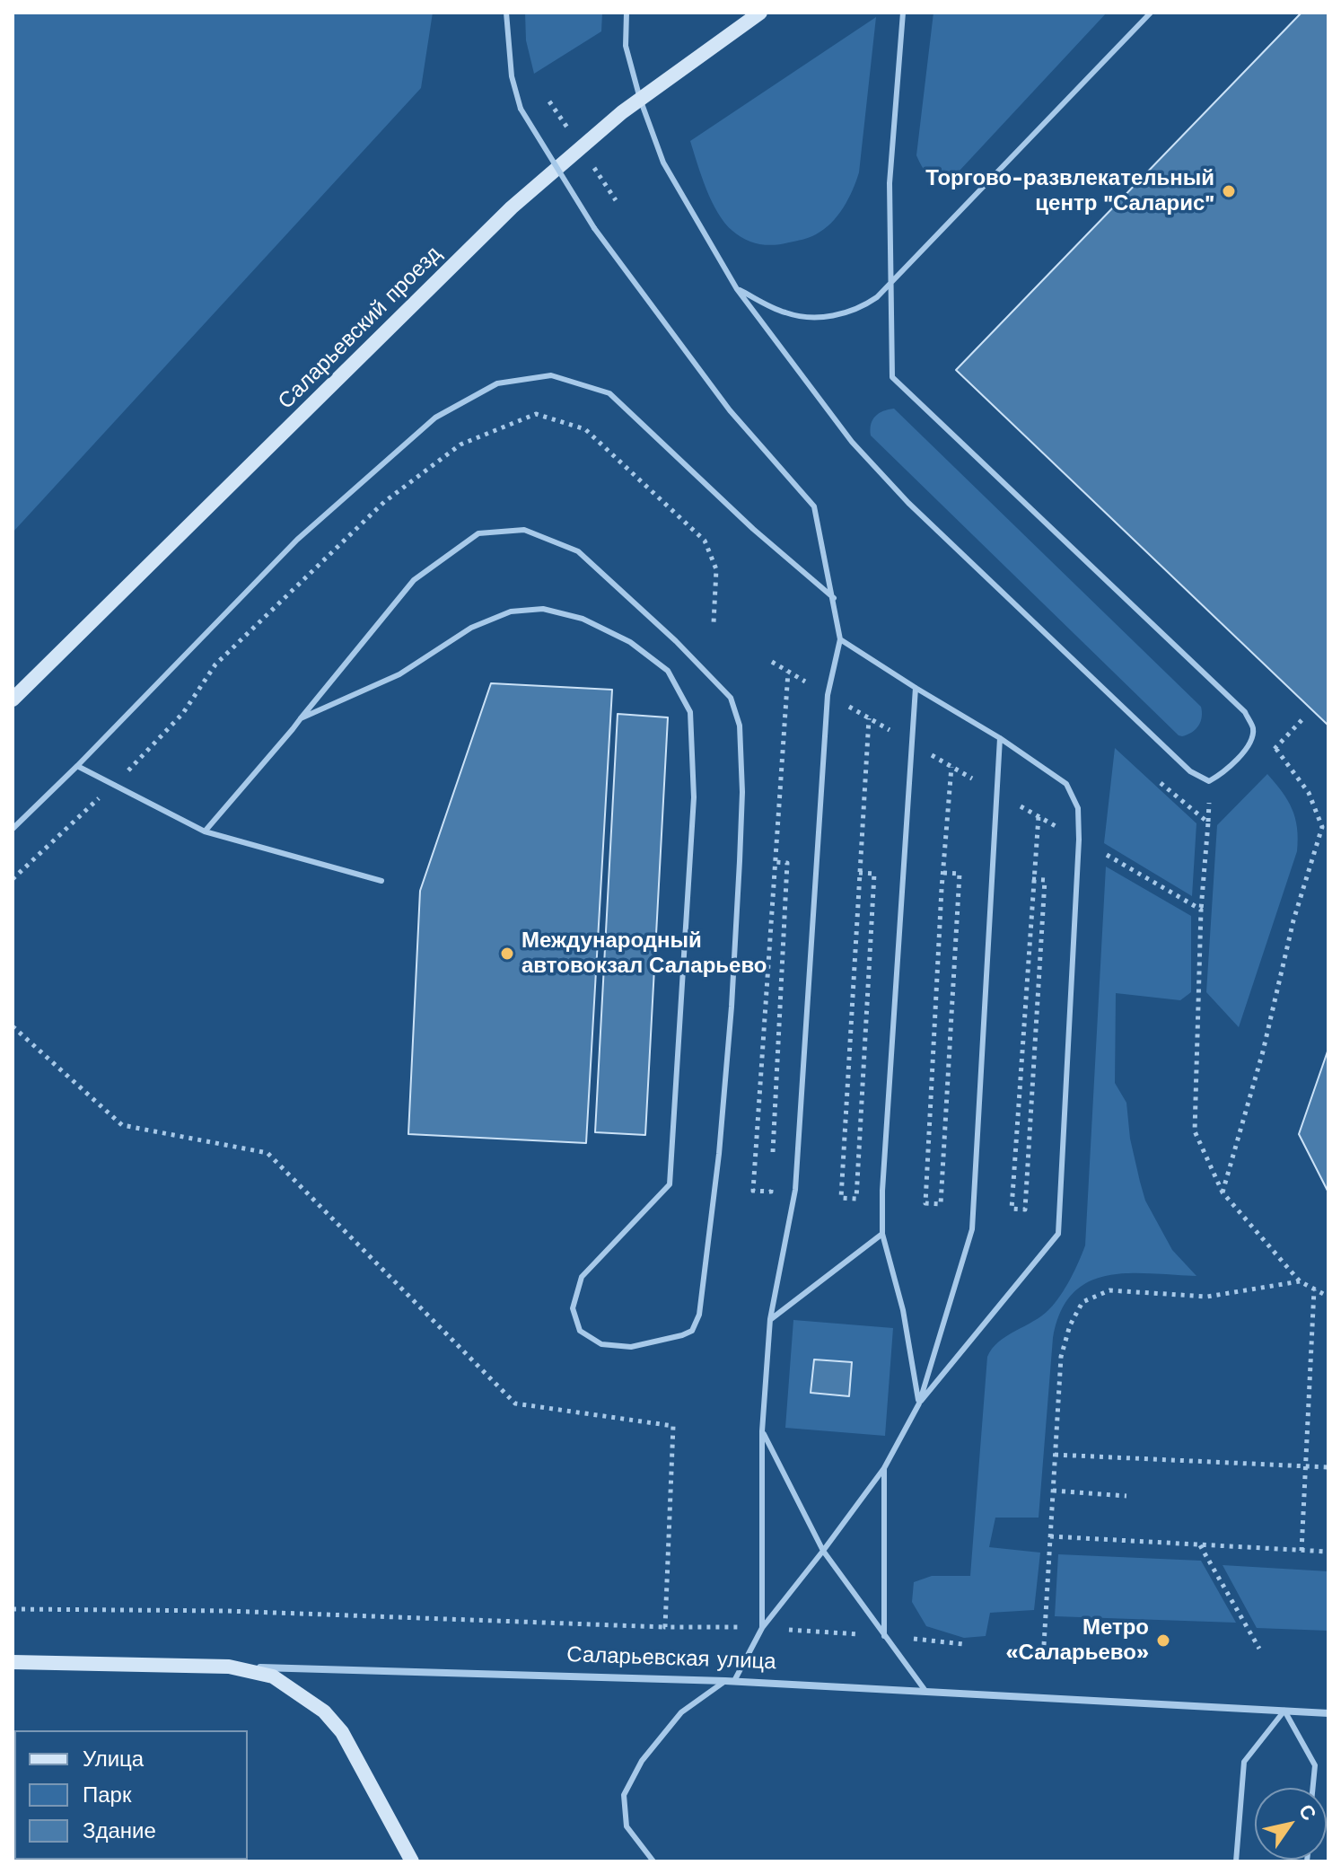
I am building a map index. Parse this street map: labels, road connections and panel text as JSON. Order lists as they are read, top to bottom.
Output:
{
  "streets": {
    "street": ["Саларьевский проезд", "Саларьевская улица"]
  },
  "places": ["Торгово-развлекательный центр \"Саларис\"", "Международный автовокзал Саларьево", "Метро «Саларьево»"],
  "legend": ["Улица", "Парк", "Здание"],
  "north": "top right"
}
